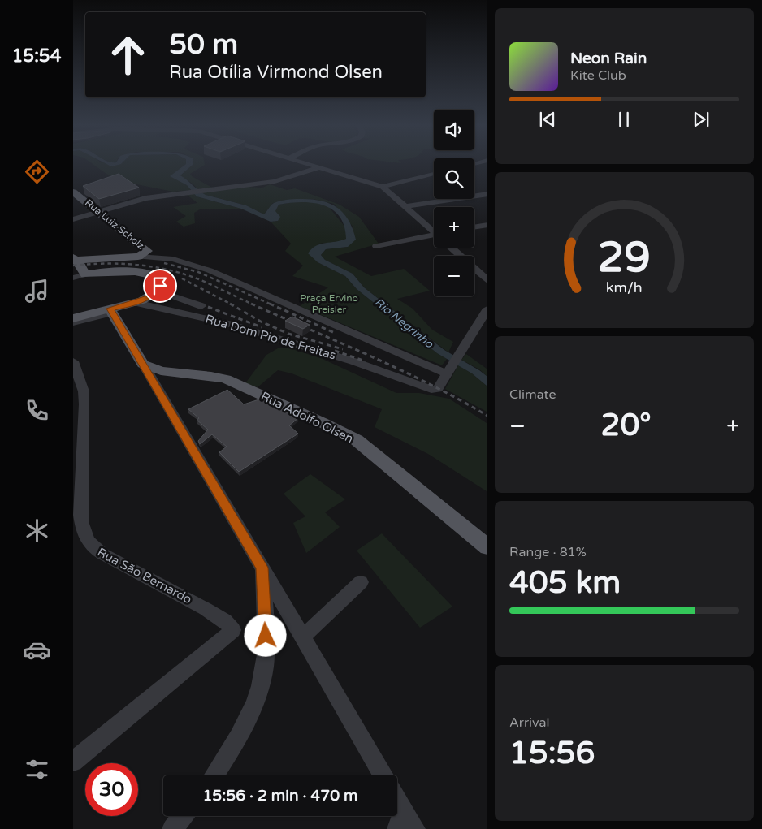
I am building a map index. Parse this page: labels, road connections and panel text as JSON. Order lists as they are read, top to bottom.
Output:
{
  "streets": {
    "main road": ["Rua Luiz Scholz", "Rua Dom Pio de Freitas", "Rua Adolfo Olsen"],
    "street": ["Rua São Bernardo"]
  },
  "water": ["Rio Negrinho"],
  "parks": ["Praça Ervino Preisler"],
  "page": {
    "tabs": "15:54",
    "turn": ["50 m", "Rua Otília Virmond Olsen"],
    "song": ["Neon Rain", "Kite Club"],
    "map_buttons": ["+", "−"],
    "tile": [
      "Climate",
      ["Range · 81%", "405 km"],
      ["Arrival", "15:56"]
    ],
    "heat": ["−", "20°", "+"],
    "limit": "30",
    "trip": "15:56 · 2 min · 470 m",
    "gauge": ["29", "km/h"]
  }
}
